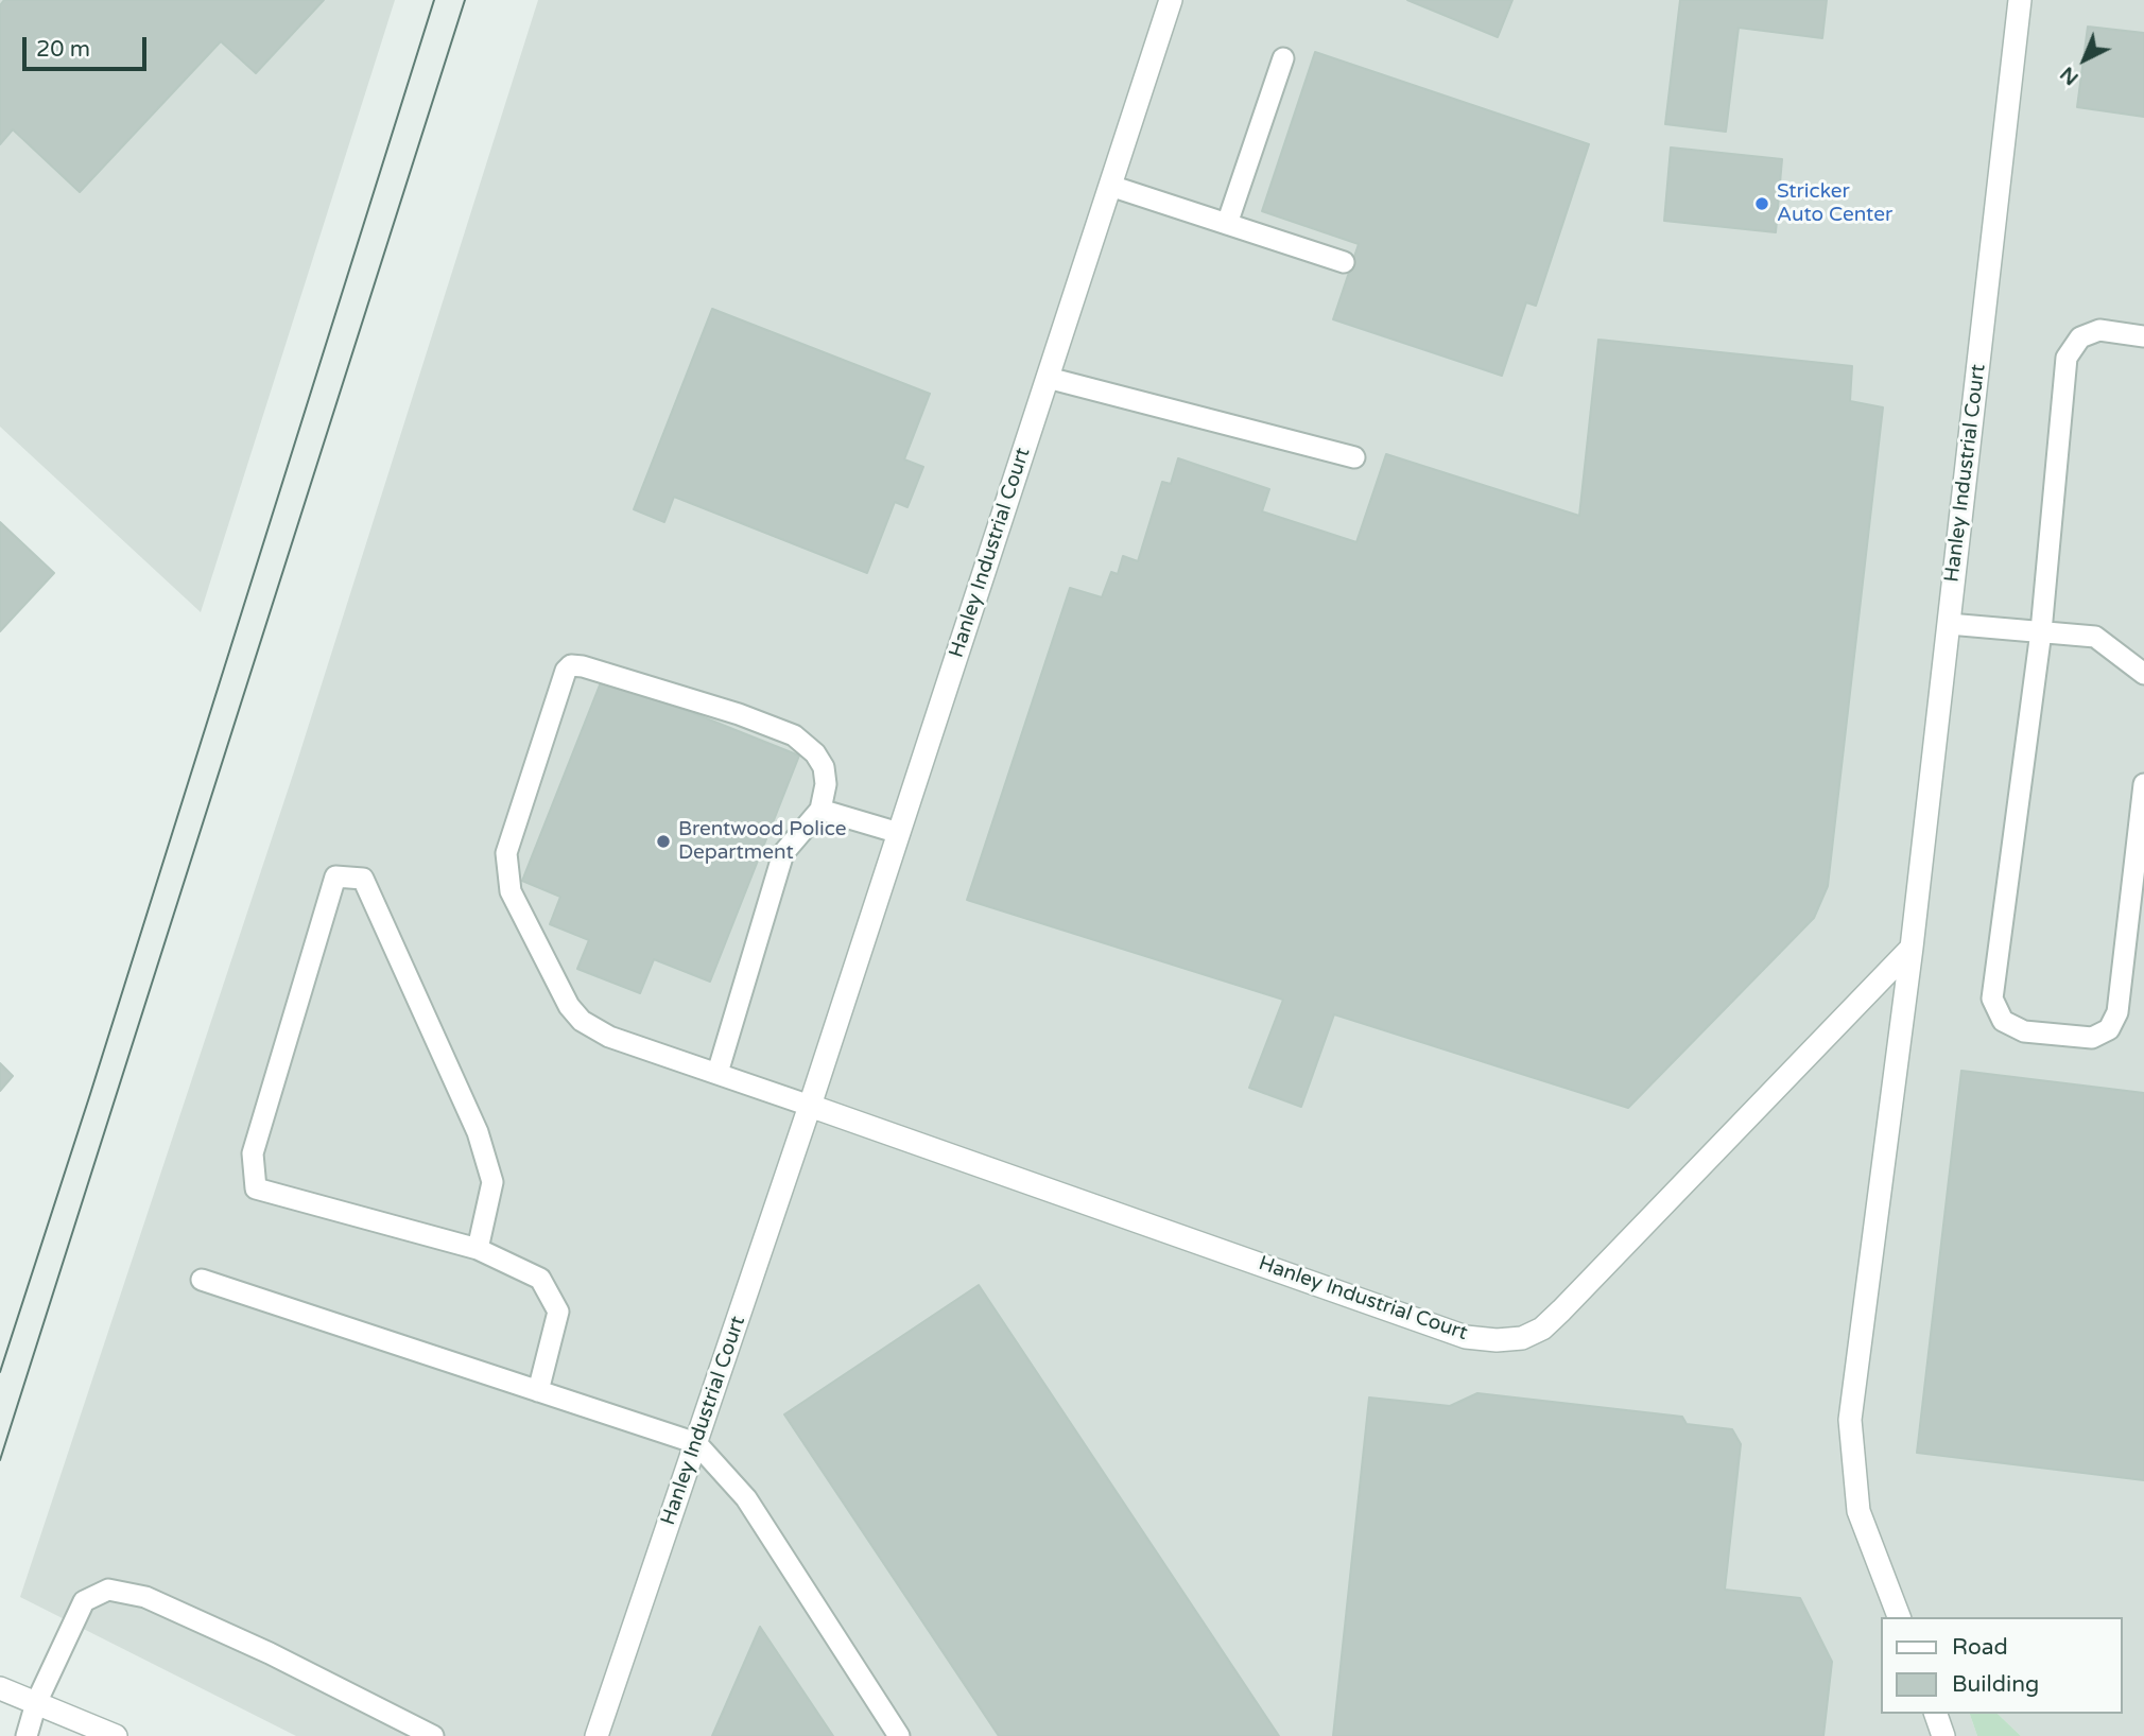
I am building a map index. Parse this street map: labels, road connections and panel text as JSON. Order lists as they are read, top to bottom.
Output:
{
  "streets": {
    "street": ["Hanley Industrial Court"]
  },
  "places": ["Stricker Auto Center", "Brentwood Police Department"],
  "legend": ["Road", "Building"],
  "scale_bar": "20 m",
  "north": "bottom left"
}
